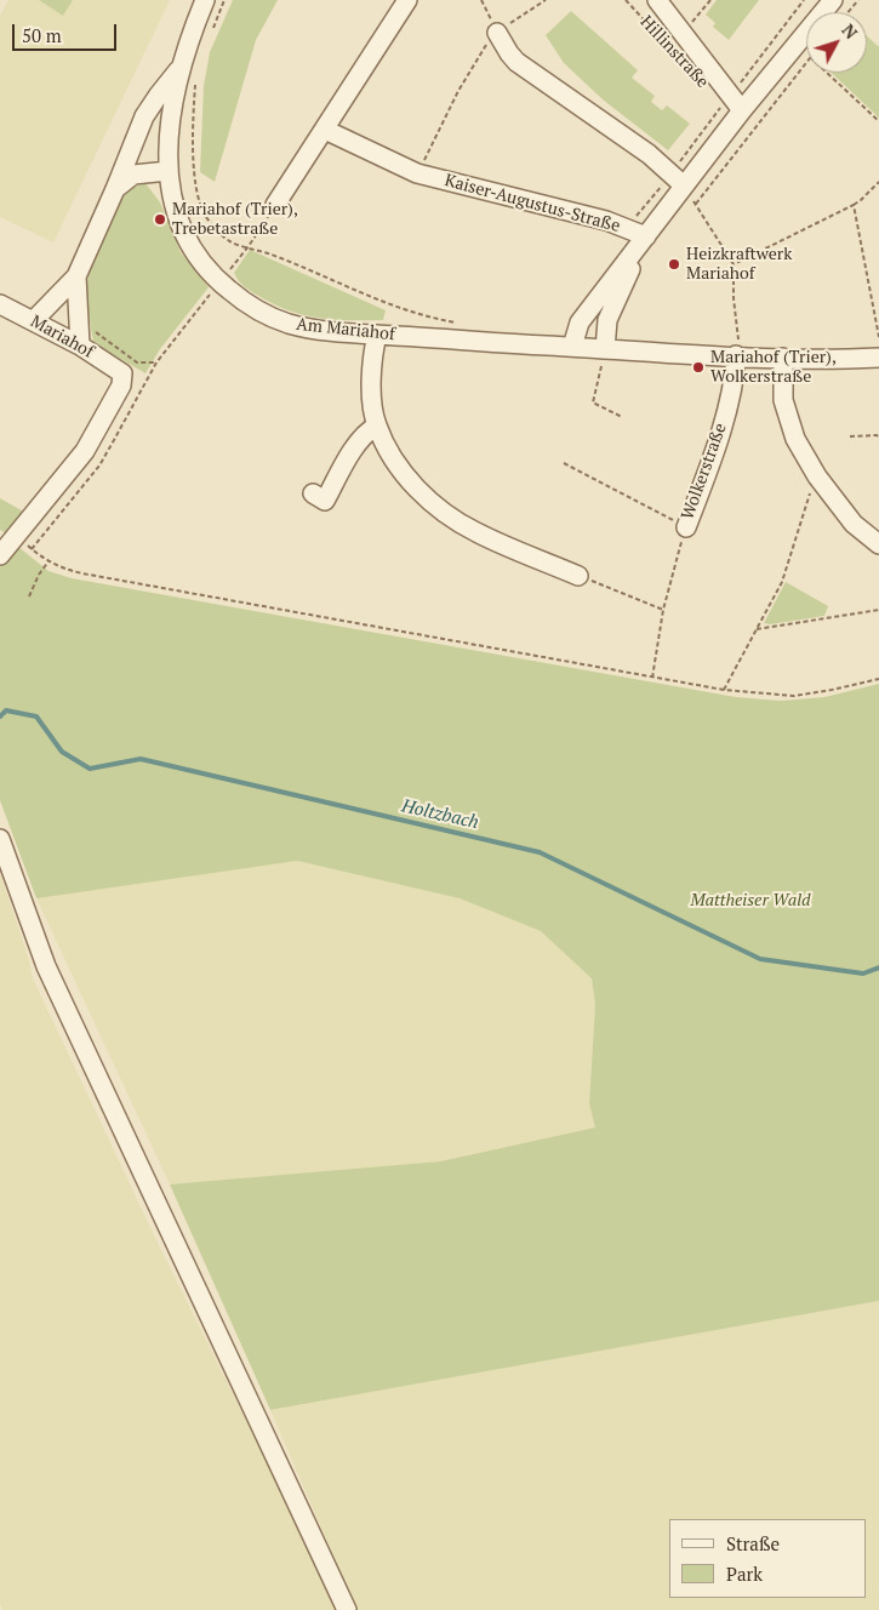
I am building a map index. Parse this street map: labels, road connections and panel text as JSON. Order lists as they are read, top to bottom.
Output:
{
  "streets": {
    "street": [
      "Hillinstraße",
      "Kaiser-Augustus-Straße",
      "Am Mariahof",
      "Mariahof",
      "Wolkerstraße"
    ]
  },
  "crossings": [
    ["Am Mariahof", "Wolkerstraße"]
  ],
  "water": ["Holtzbach"],
  "parks": ["Mattheiser Wald"],
  "places": ["Mariahof (Trier), Trebetastraße", "Heizkraftwerk Mariahof", "Mariahof (Trier), Wolkerstraße"],
  "legend": ["Straße", "Park"],
  "scale_bar": "50 m",
  "north": "top right"
}
